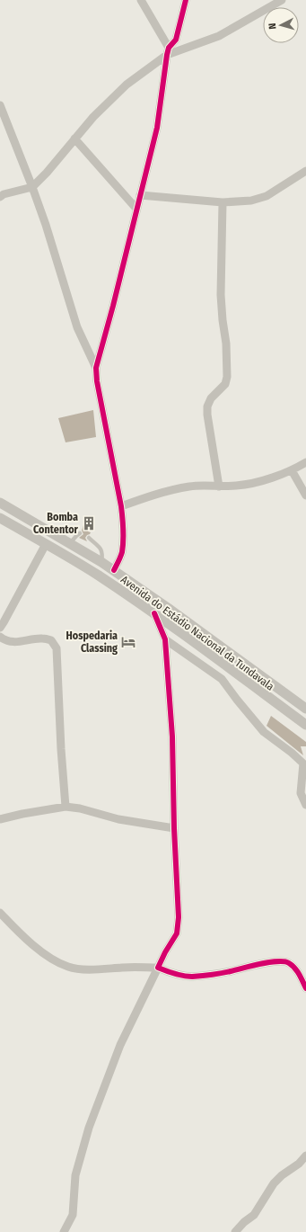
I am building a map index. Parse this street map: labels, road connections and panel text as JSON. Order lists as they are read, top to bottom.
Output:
{
  "streets": {
    "street": ["Avenida do Estádio Nacional da Tundavala"]
  },
  "places": {
    "building": ["Bomba Contentor"],
    "hotel": ["Hospedaria Classing"]
  },
  "north": "left"
}
